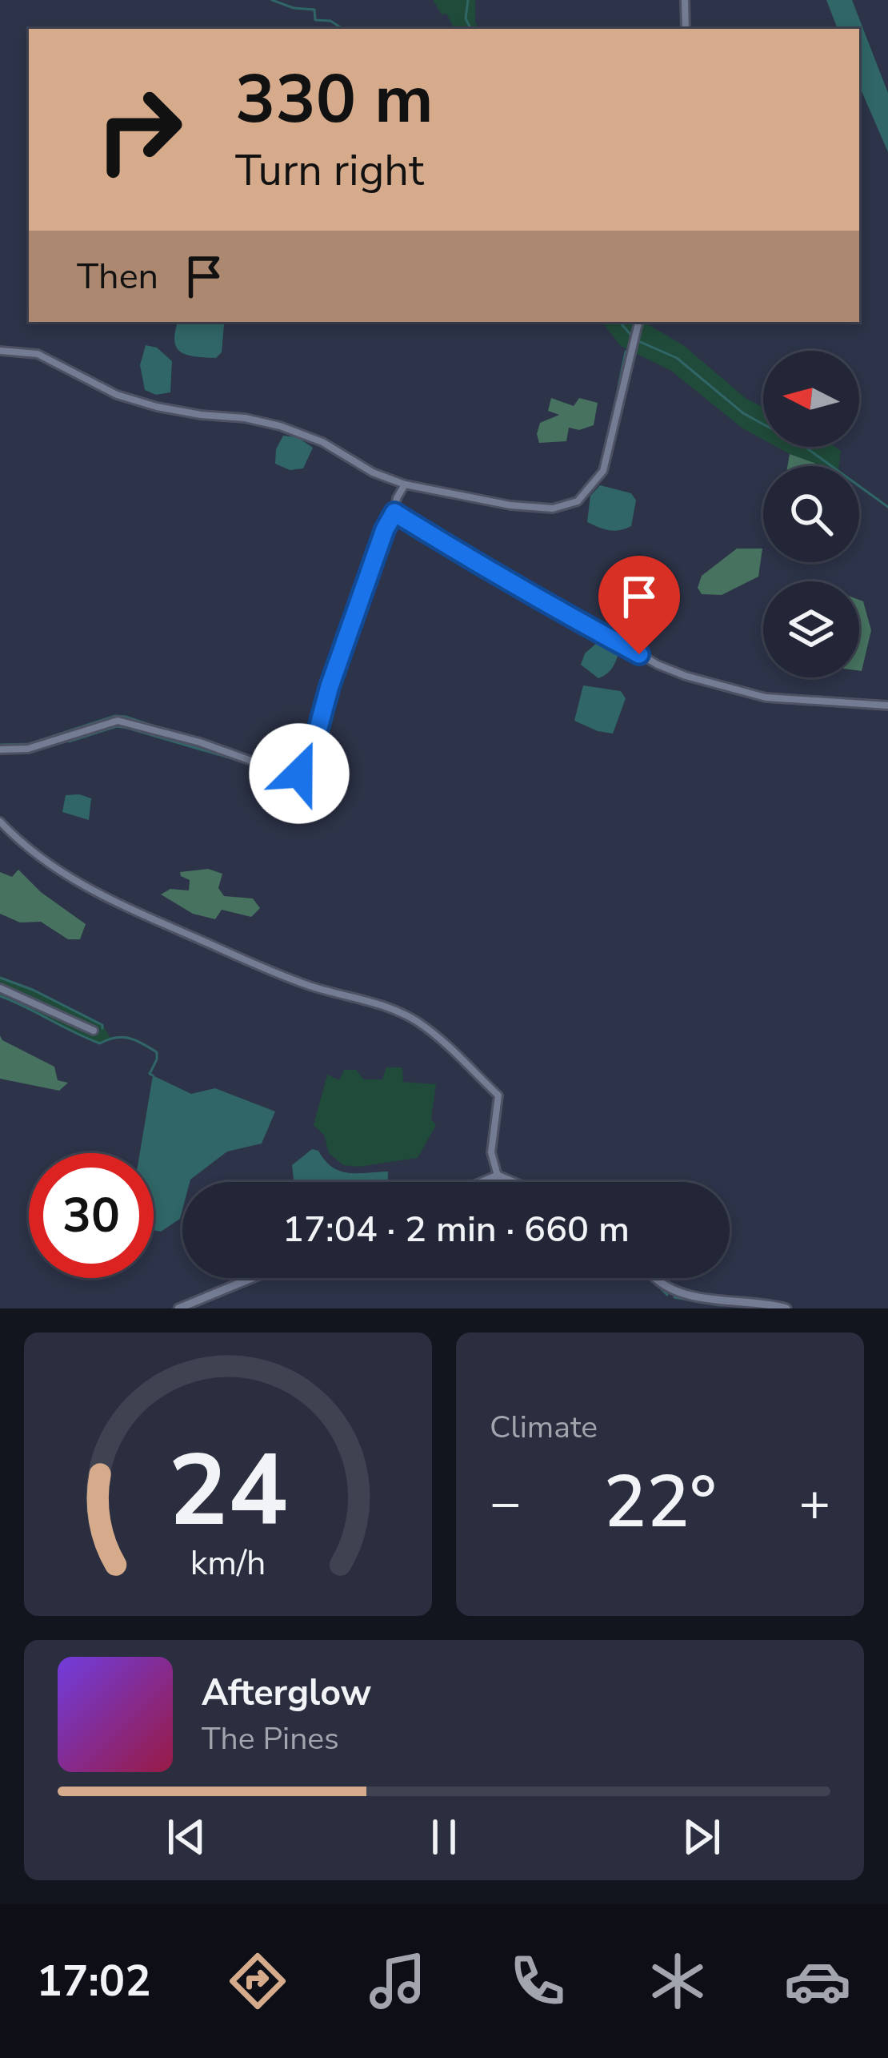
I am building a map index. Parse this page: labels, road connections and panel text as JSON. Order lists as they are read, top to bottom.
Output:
{
  "north": "left",
  "page": {
    "turn": ["330 m", "Turn right"],
    "then": "Then",
    "limit": "30",
    "trip": "17:04 · 2 min · 660 m",
    "tile": "Climate",
    "heat": ["−", "22°", "+"],
    "song": ["Afterglow", "The Pines"],
    "tabs": "17:02",
    "gauge": ["24", "km/h"]
  }
}
